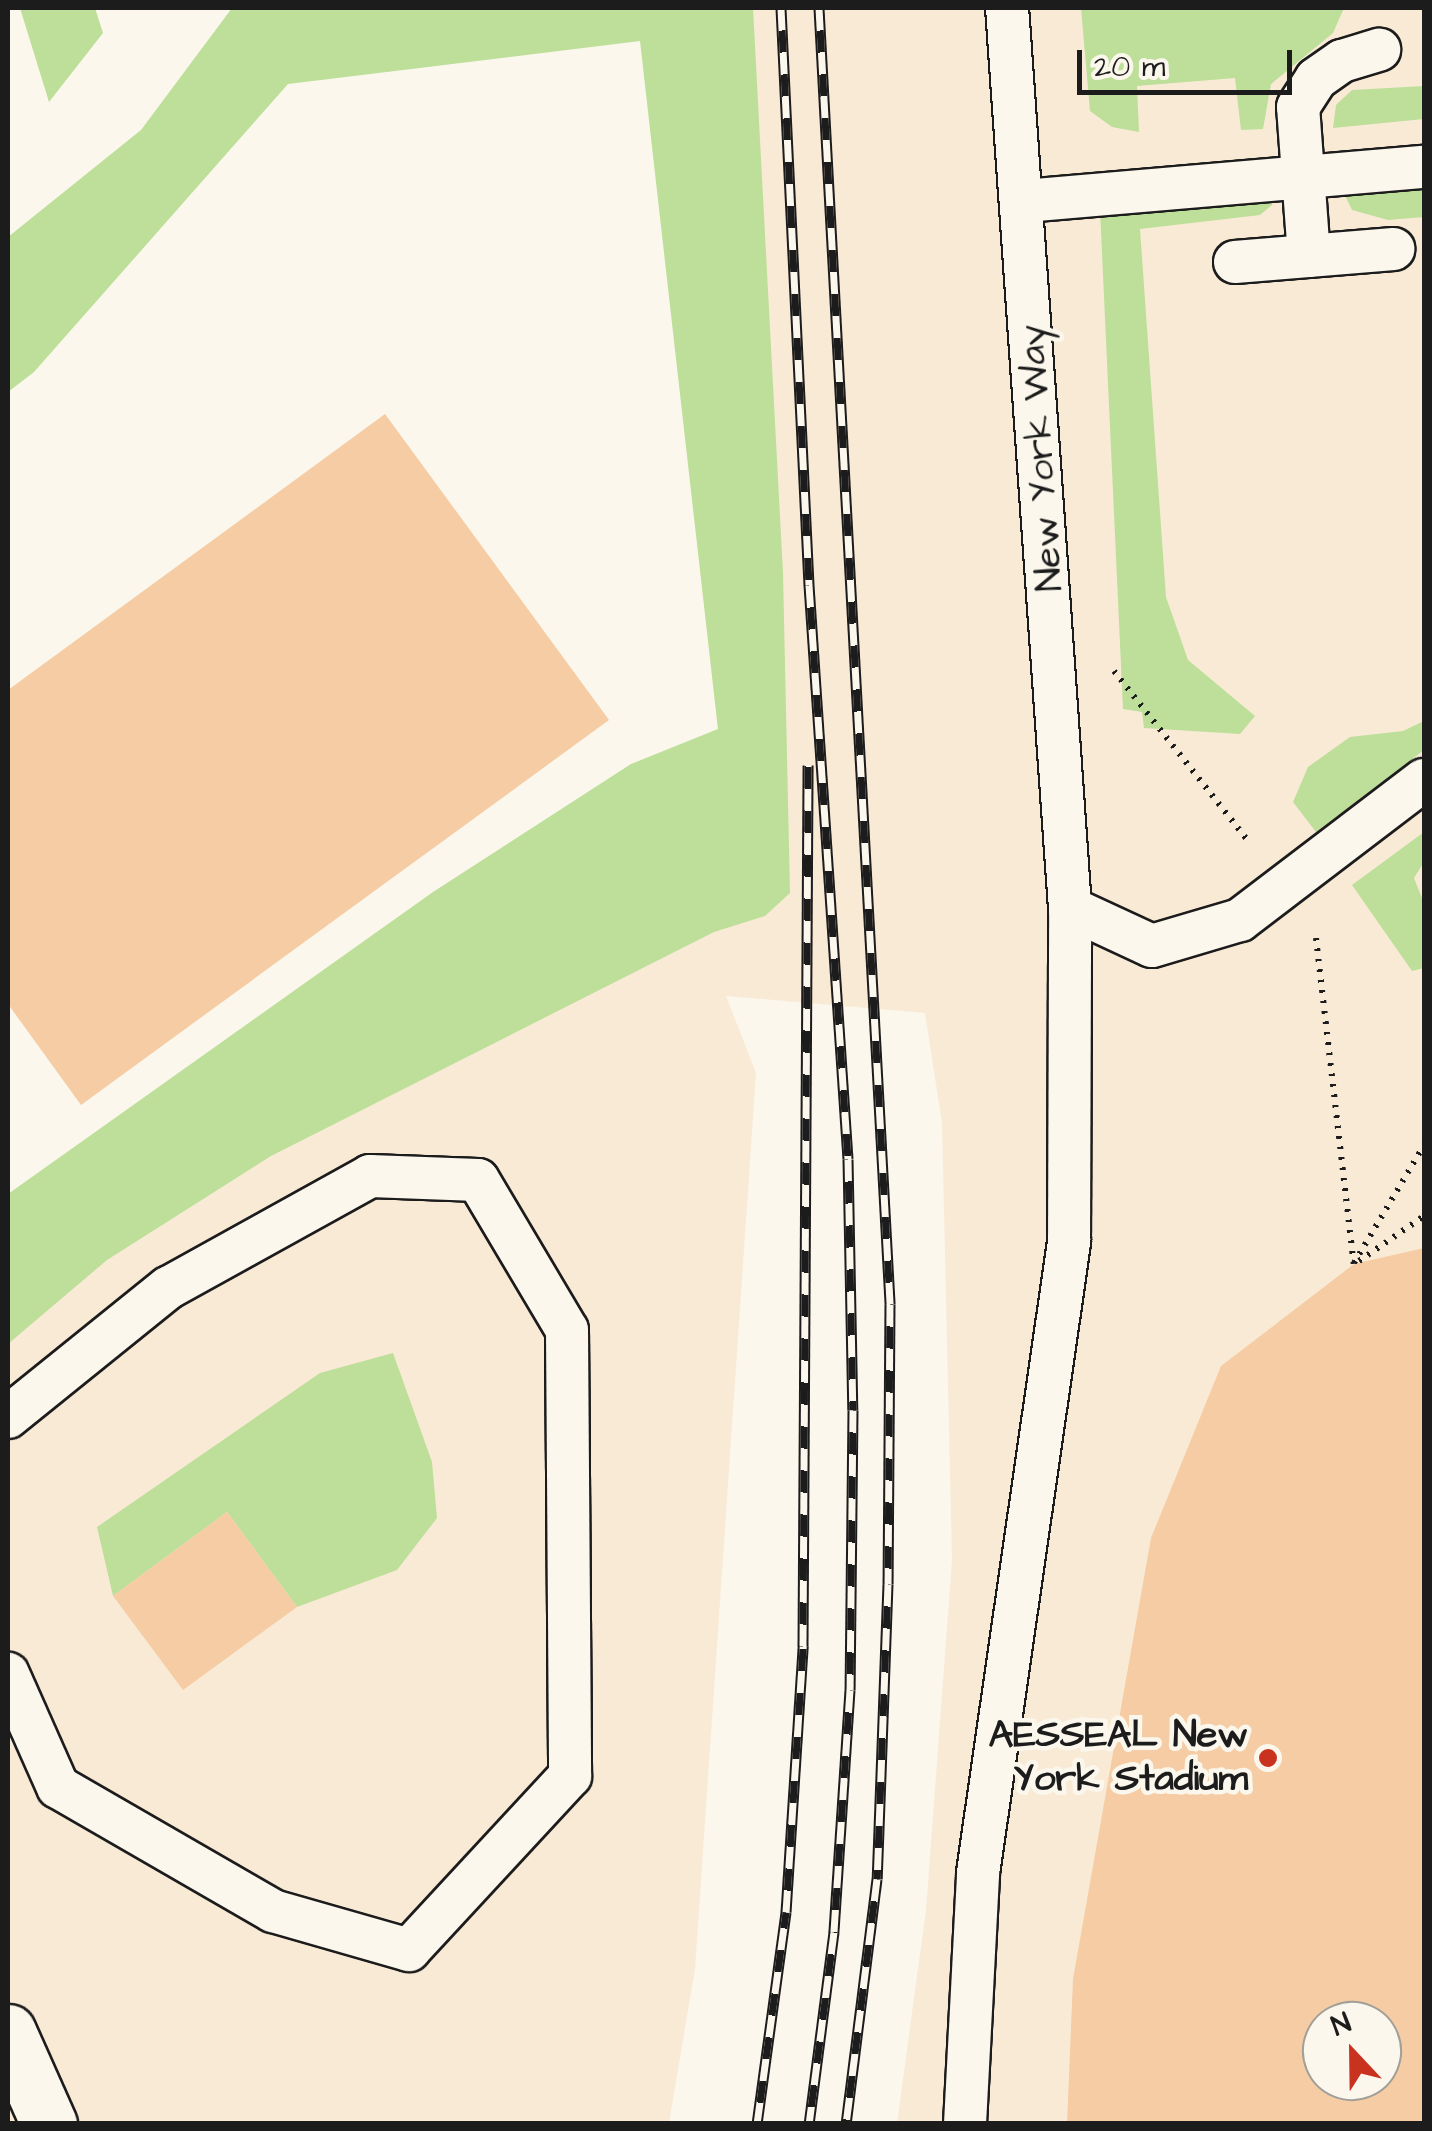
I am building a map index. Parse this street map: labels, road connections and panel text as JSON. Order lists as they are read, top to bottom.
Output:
{
  "streets": {
    "lane": ["New York Way"]
  },
  "places": ["AESSEAL New York Stadium"],
  "scale_bar": "20 m",
  "north": "top"
}
